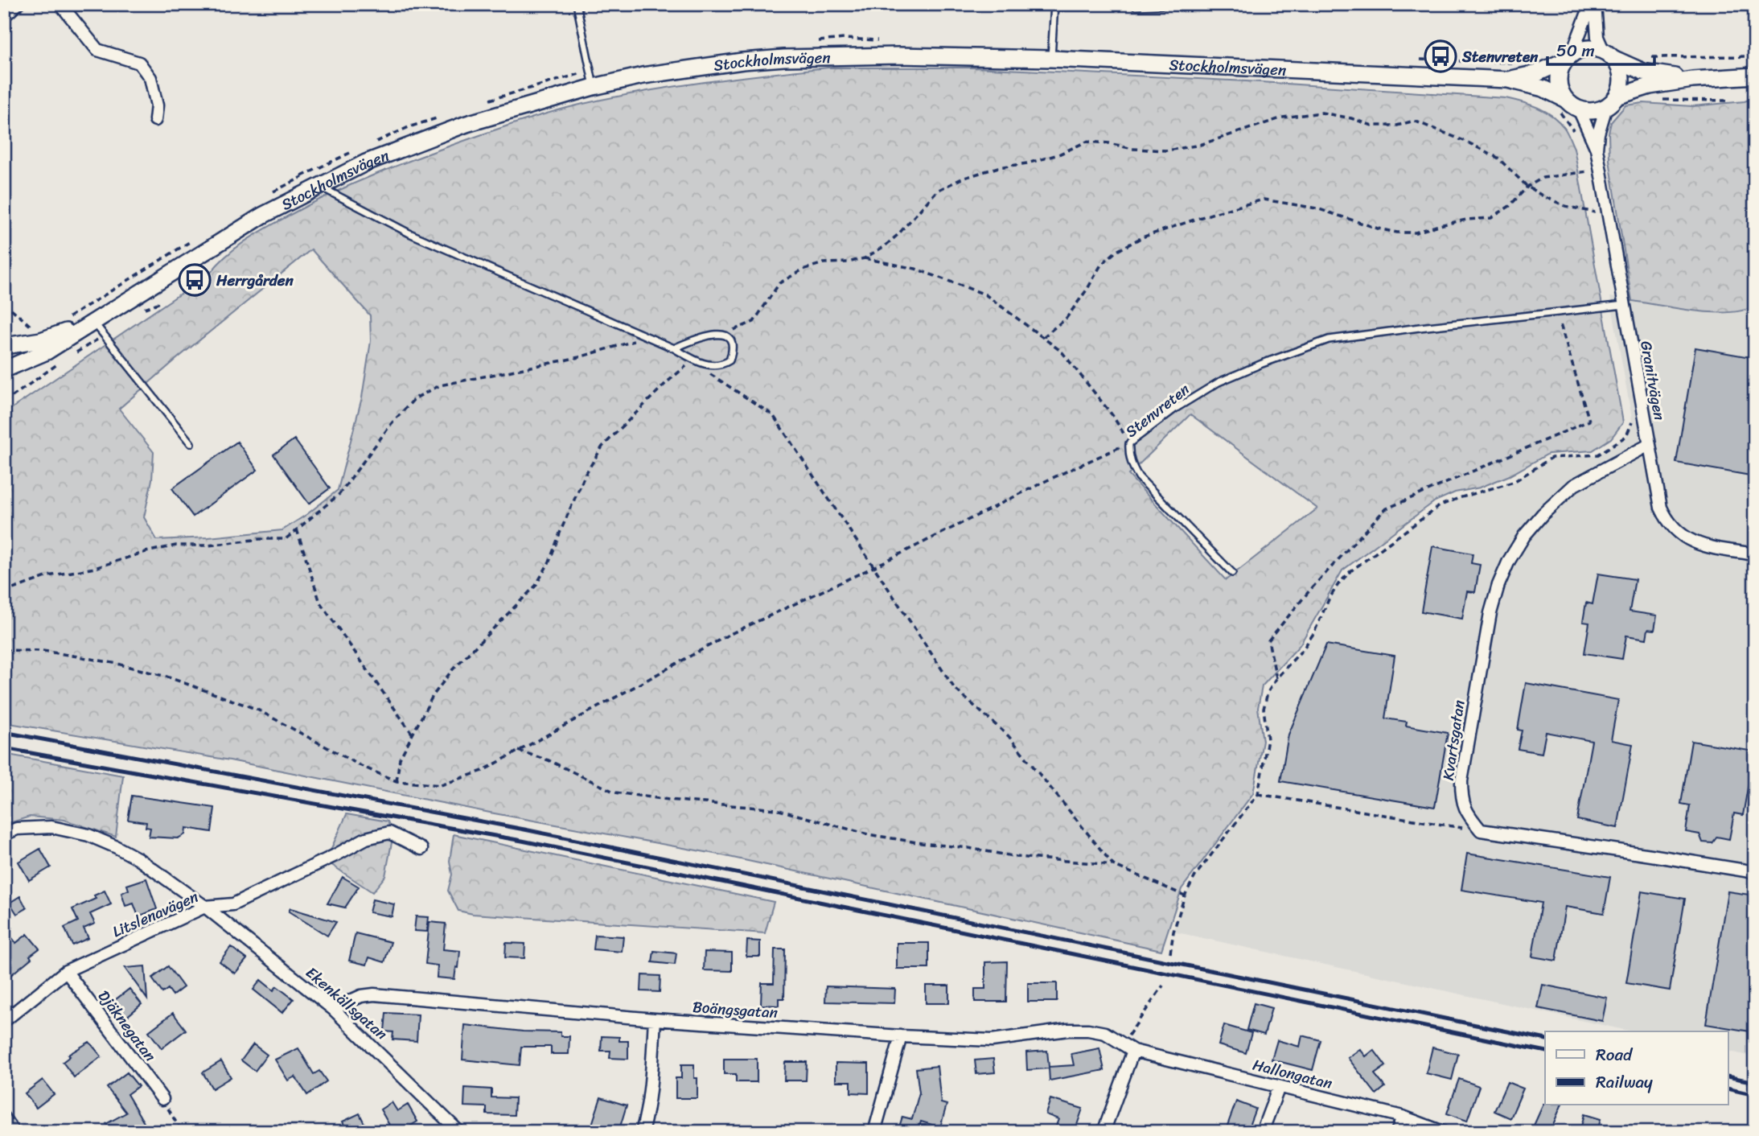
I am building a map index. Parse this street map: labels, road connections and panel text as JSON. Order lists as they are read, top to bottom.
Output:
{
  "streets": {
    "main road": ["Stockholmsvägen"],
    "street": [
      "Granitvägen",
      "Kvartsgatan",
      "Litslenavägen",
      "Ekenkällsgatan",
      "Boängsgatan",
      "Djäknegatan",
      "Hallongatan"
    ],
    "lane": ["Stenvreten"]
  },
  "crossings": [
    ["Stockholmsvägen", "Granitvägen"],
    ["Granitvägen", "Stenvreten"],
    ["Granitvägen", "Kvartsgatan"],
    ["Litslenavägen", "Ekenkällsgatan"],
    ["Litslenavägen", "Djäknegatan"],
    ["Ekenkällsgatan", "Boängsgatan"],
    ["Boängsgatan", "Hallongatan"]
  ],
  "places": {
    "bus stop": ["Stenvreten", "Herrgården"]
  },
  "legend": ["Road", "Railway"],
  "scale_bar": "50 m"
}
